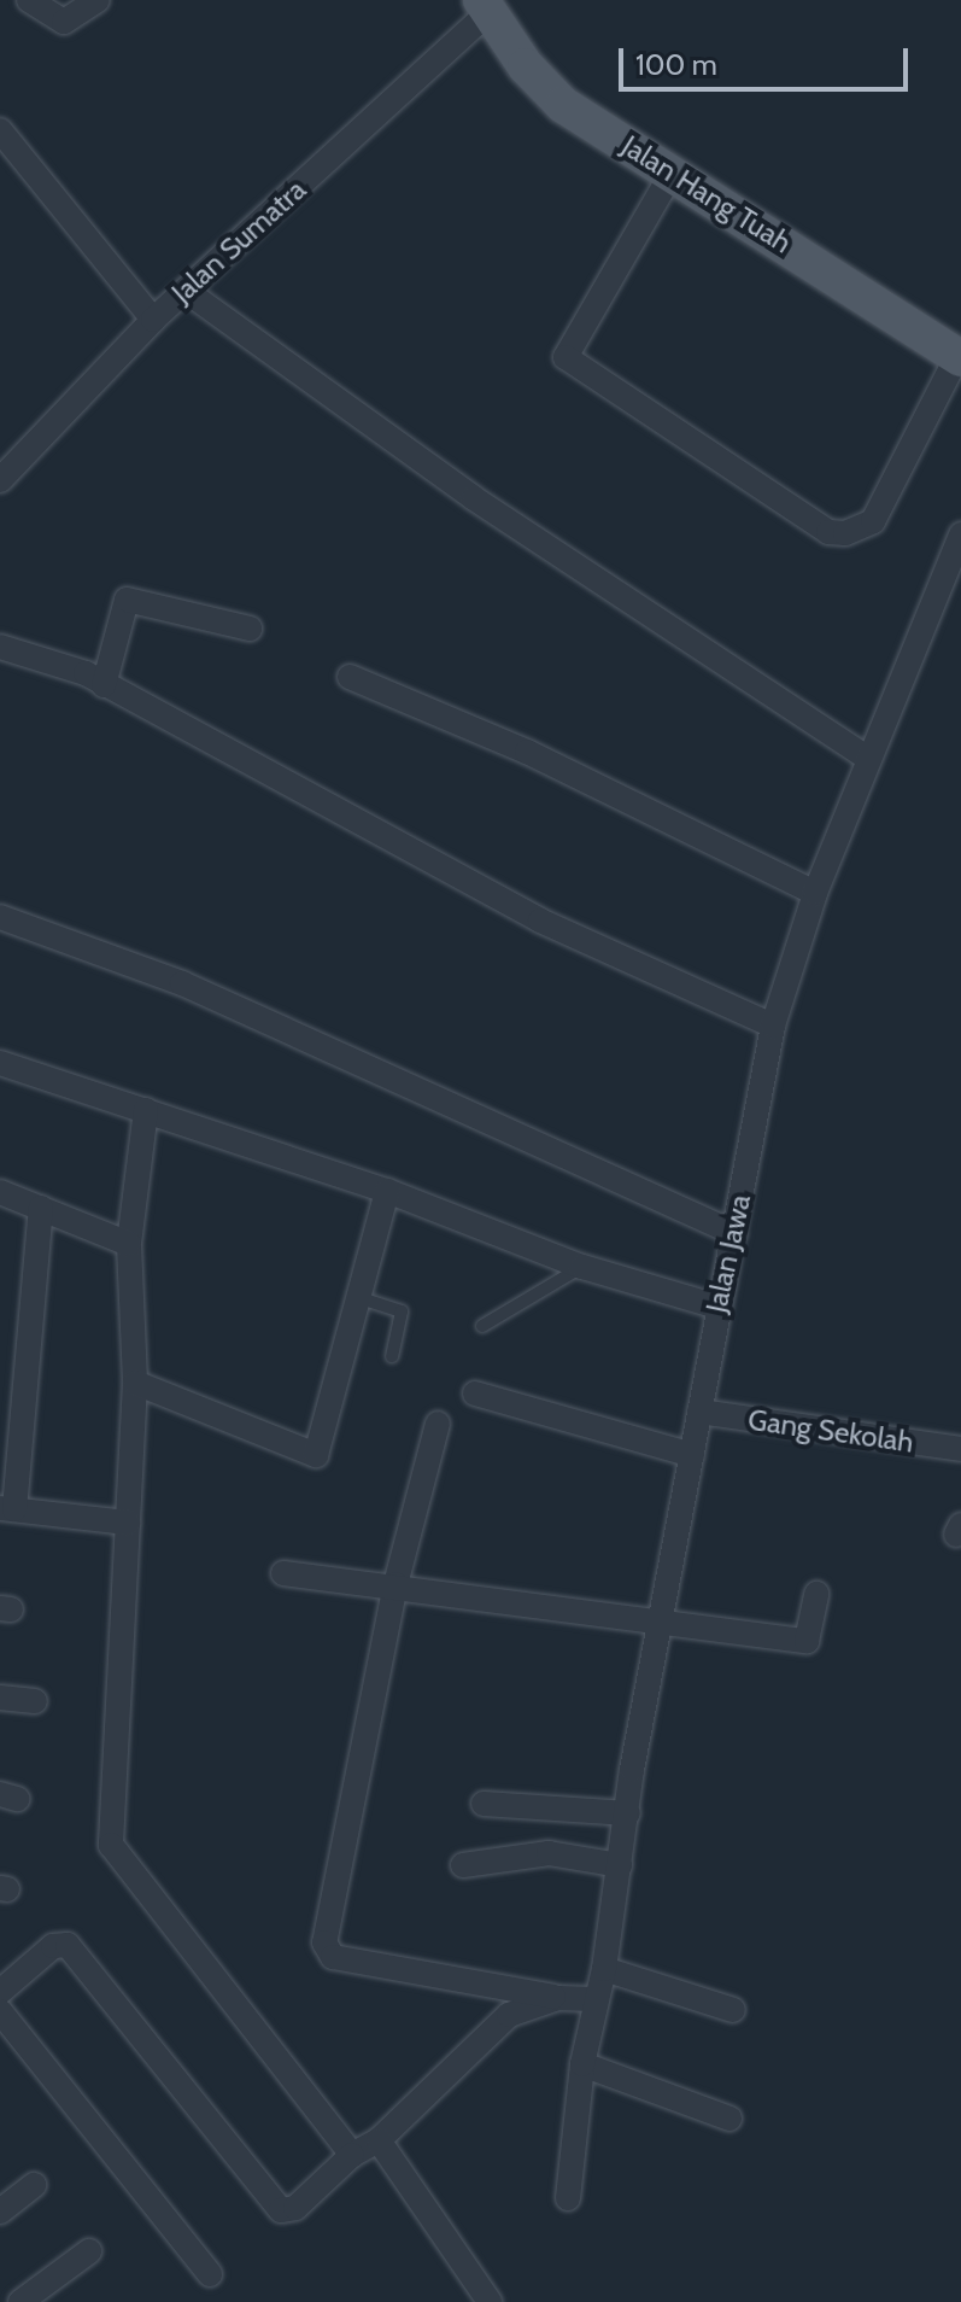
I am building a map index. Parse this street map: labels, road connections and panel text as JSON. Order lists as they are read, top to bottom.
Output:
{
  "streets": {
    "main road": ["Jalan Hang Tuah"],
    "street": ["Jalan Sumatra", "Jalan Jawa", "Gang Sekolah"]
  },
  "crossings": [
    ["Jalan Hang Tuah", "Jalan Sumatra"],
    ["Jalan Jawa", "Gang Sekolah"]
  ],
  "scale_bar": "100 m"
}
